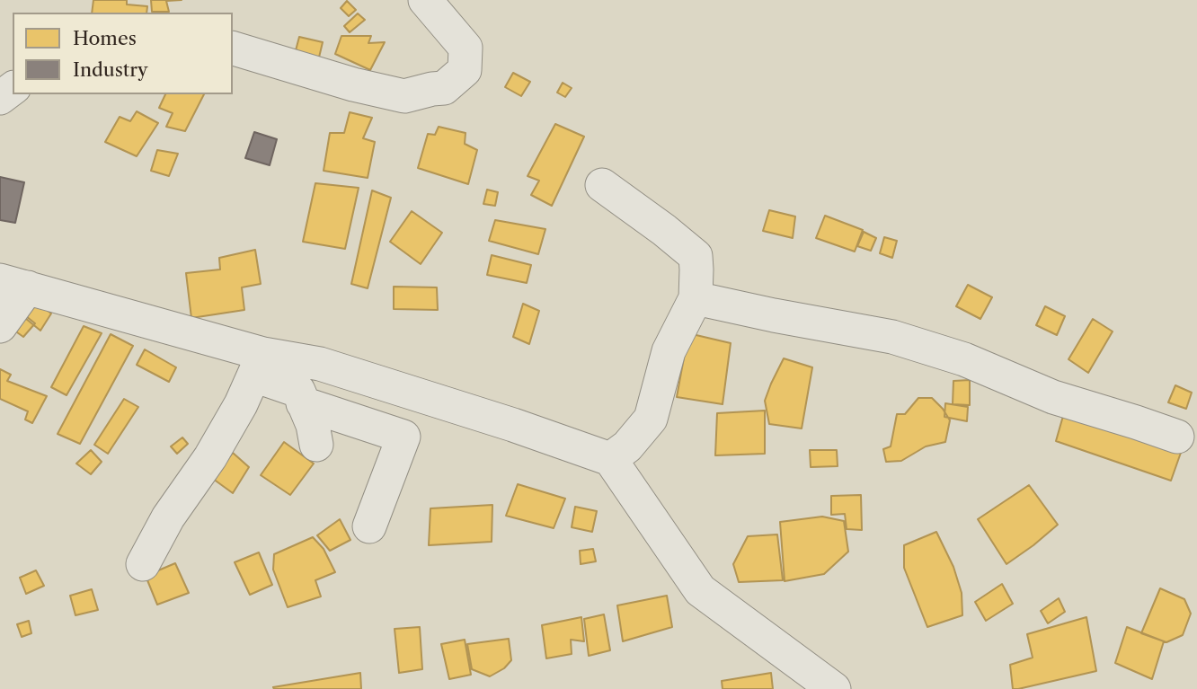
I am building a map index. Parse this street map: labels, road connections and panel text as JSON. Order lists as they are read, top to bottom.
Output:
{
  "legend": ["Homes", "Industry"]
}
